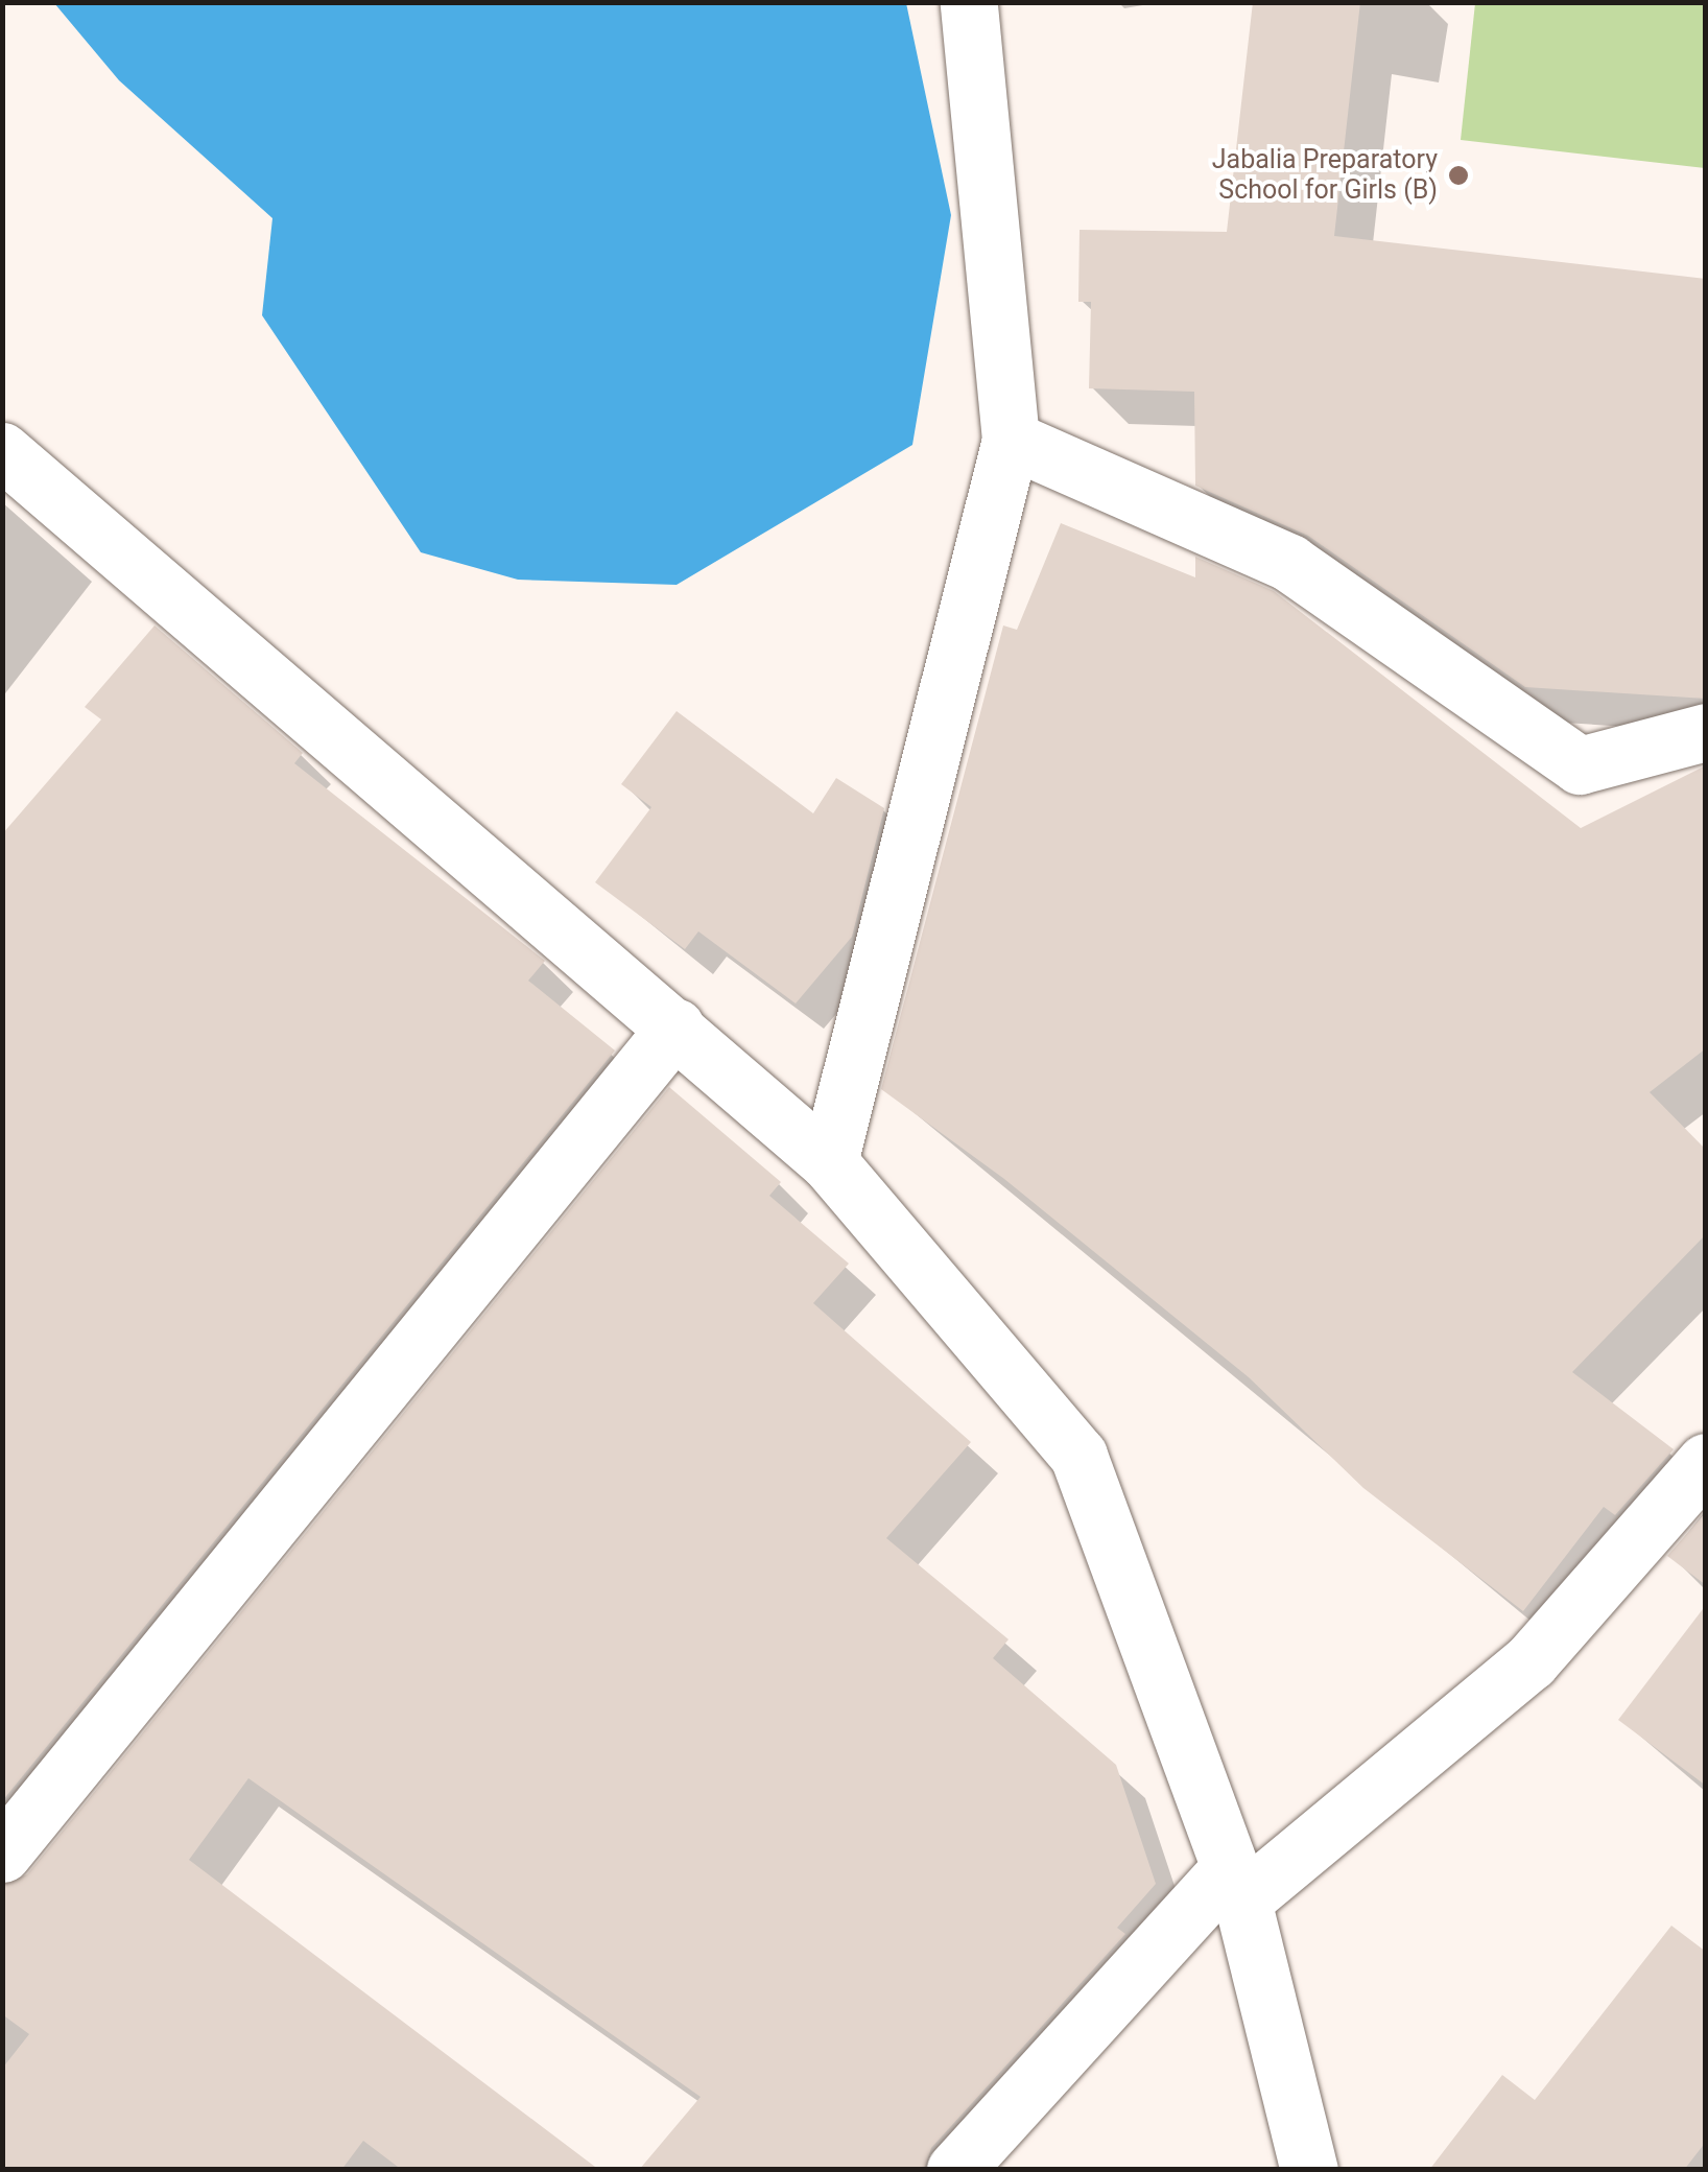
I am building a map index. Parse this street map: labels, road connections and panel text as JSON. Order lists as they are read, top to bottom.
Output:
{
  "places": ["Jabalia Preparatory School for Girls (B)"]
}
